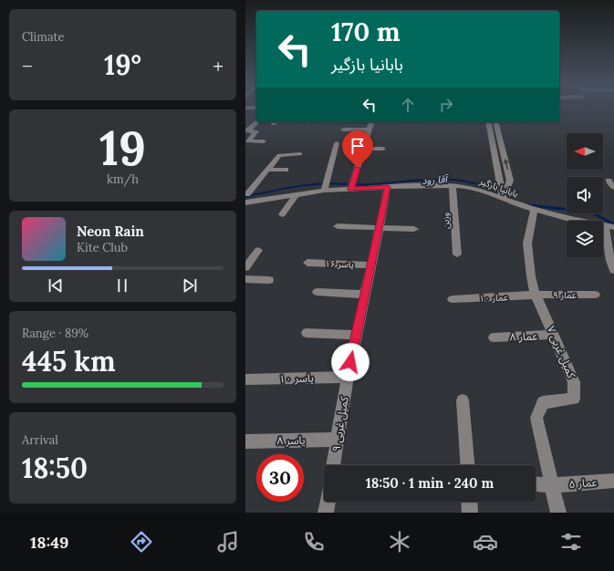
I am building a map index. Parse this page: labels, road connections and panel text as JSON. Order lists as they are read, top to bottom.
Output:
{
  "streets": {
    "street": [
      "بابانیا بازگیر",
      "وزین",
      "یاسر ۱۶",
      "عمار ۹",
      "عمار ۱۰",
      "عمار ۸",
      "کمیل غربی ۷",
      "یاسر ۱۰",
      "کمیل غربی ۹",
      "یاسر ۸",
      "عمار ۵"
    ]
  },
  "crossings": [
    ["بابانیا بازگیر", "وزین"],
    ["بابانیا بازگیر", "کمیل غربی ۷"],
    ["بابانیا بازگیر", "کمیل غربی ۹"],
    ["یاسر ۱۶", "کمیل غربی ۹"],
    ["عمار ۹", "عمار ۱۰"],
    ["عمار ۹", "کمیل غربی ۷"],
    ["عمار ۱۰", "کمیل غربی ۷"],
    ["عمار ۸", "کمیل غربی ۷"],
    ["کمیل غربی ۷", "عمار ۵"],
    ["یاسر ۱۰", "کمیل غربی ۹"],
    ["کمیل غربی ۹", "یاسر ۸"]
  ],
  "water": ["آقا رود"],
  "north": "left",
  "page": {
    "tile": [
      "Climate",
      ["19", "km/h"],
      ["Range · 89%", "445 km"],
      ["Arrival", "18:50"]
    ],
    "turn": ["170 m", "بابانیا بازگیر"],
    "heat": ["−", "19°", "+"],
    "song": ["Neon Rain", "Kite Club"],
    "limit": "30",
    "trip": "18:50 · 1 min · 240 m",
    "tabs": "18:49"
  }
}
